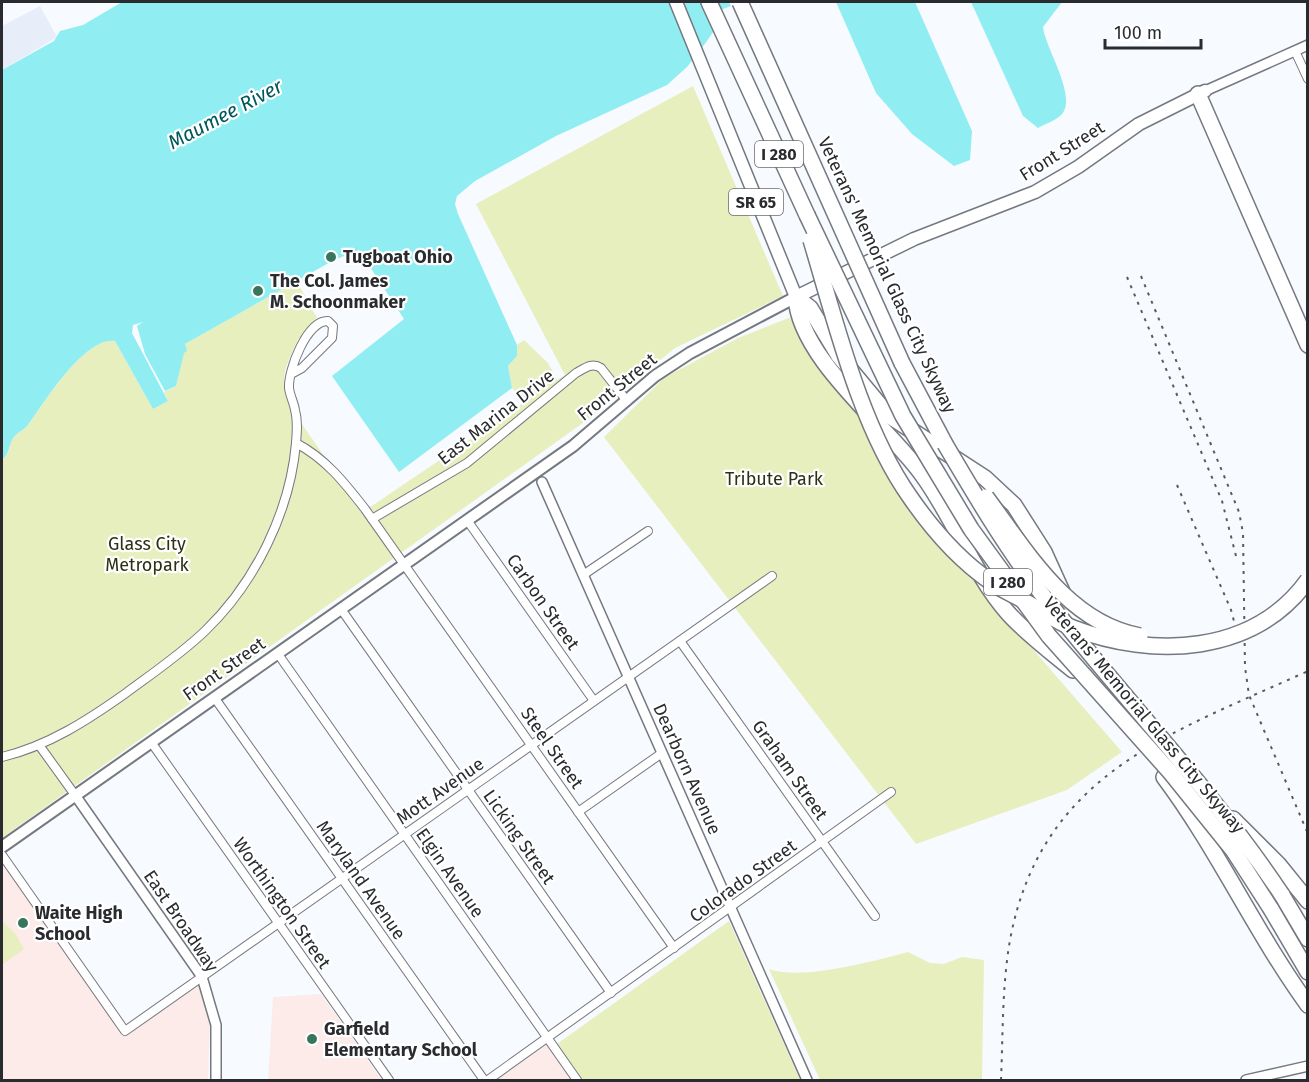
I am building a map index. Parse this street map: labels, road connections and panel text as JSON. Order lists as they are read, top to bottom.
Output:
{
  "streets": {
    "highway": ["I 280", "Veterans' Memorial Glass City Skyway"],
    "main road": ["Front Street", "SR 65"],
    "street": [
      "East Marina Drive",
      "Carbon Street",
      "Steel Street",
      "Dearborn Avenue",
      "Graham Street",
      "Mott Avenue",
      "Licking Street",
      "Elgin Avenue",
      "Maryland Avenue",
      "Colorado Street",
      "Worthington Street",
      "East Broadway"
    ]
  },
  "crossings": [
    ["Front Street", "SR 65"],
    ["Front Street", "East Marina Drive"],
    ["Front Street", "Carbon Street"],
    ["Front Street", "Steel Street"],
    ["Front Street", "Dearborn Avenue"],
    ["Front Street", "Licking Street"],
    ["Front Street", "Elgin Avenue"],
    ["Front Street", "Maryland Avenue"],
    ["Front Street", "Worthington Street"],
    ["Front Street", "East Broadway"],
    ["East Marina Drive", "Steel Street"],
    ["Carbon Street", "Mott Avenue"],
    ["Steel Street", "Mott Avenue"],
    ["Steel Street", "Colorado Street"],
    ["Dearborn Avenue", "Mott Avenue"],
    ["Dearborn Avenue", "Colorado Street"],
    ["Graham Street", "Mott Avenue"],
    ["Graham Street", "Colorado Street"],
    ["Mott Avenue", "Licking Street"],
    ["Mott Avenue", "Elgin Avenue"],
    ["Mott Avenue", "Maryland Avenue"],
    ["Mott Avenue", "Worthington Street"],
    ["Mott Avenue", "East Broadway"],
    ["Licking Street", "Colorado Street"],
    ["Elgin Avenue", "Colorado Street"]
  ],
  "water": ["Maumee River"],
  "parks": ["Tribute Park", "Glass City Metropark"],
  "places": [
    "Tugboat Ohio",
    "The Col. James M. Schoonmaker",
    "Waite High School",
    "Garfield Elementary School"
  ],
  "scale_bar": "100 m"
}
